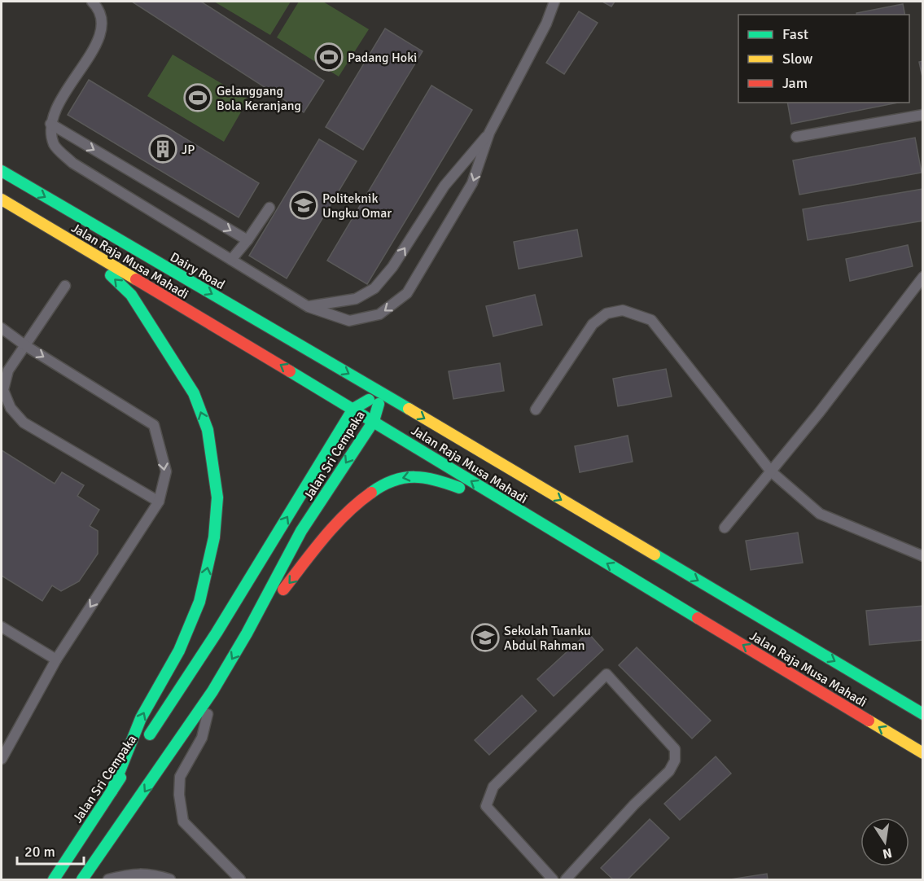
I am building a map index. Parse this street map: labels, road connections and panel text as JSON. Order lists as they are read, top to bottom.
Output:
{
  "streets": {
    "main road": ["Jalan Raja Musa Mahadi", "Dairy Road", "Jalan Sri Cempaka"]
  },
  "crossings": [
    ["Jalan Raja Musa Mahadi", "Dairy Road"],
    ["Jalan Raja Musa Mahadi", "Jalan Sri Cempaka"],
    ["Dairy Road", "Jalan Sri Cempaka"]
  ],
  "one_way": ["Dairy Road"],
  "places": {
    "sports": ["Padang Hoki", "Gelanggang Bola Keranjang"],
    "building": ["JP"],
    "school or university": ["Politeknik Ungku Omar", "Sekolah Tuanku Abdul Rahman"]
  },
  "legend": ["Fast", "Slow", "Jam"],
  "scale_bar": "20 m",
  "north": "bottom"
}
